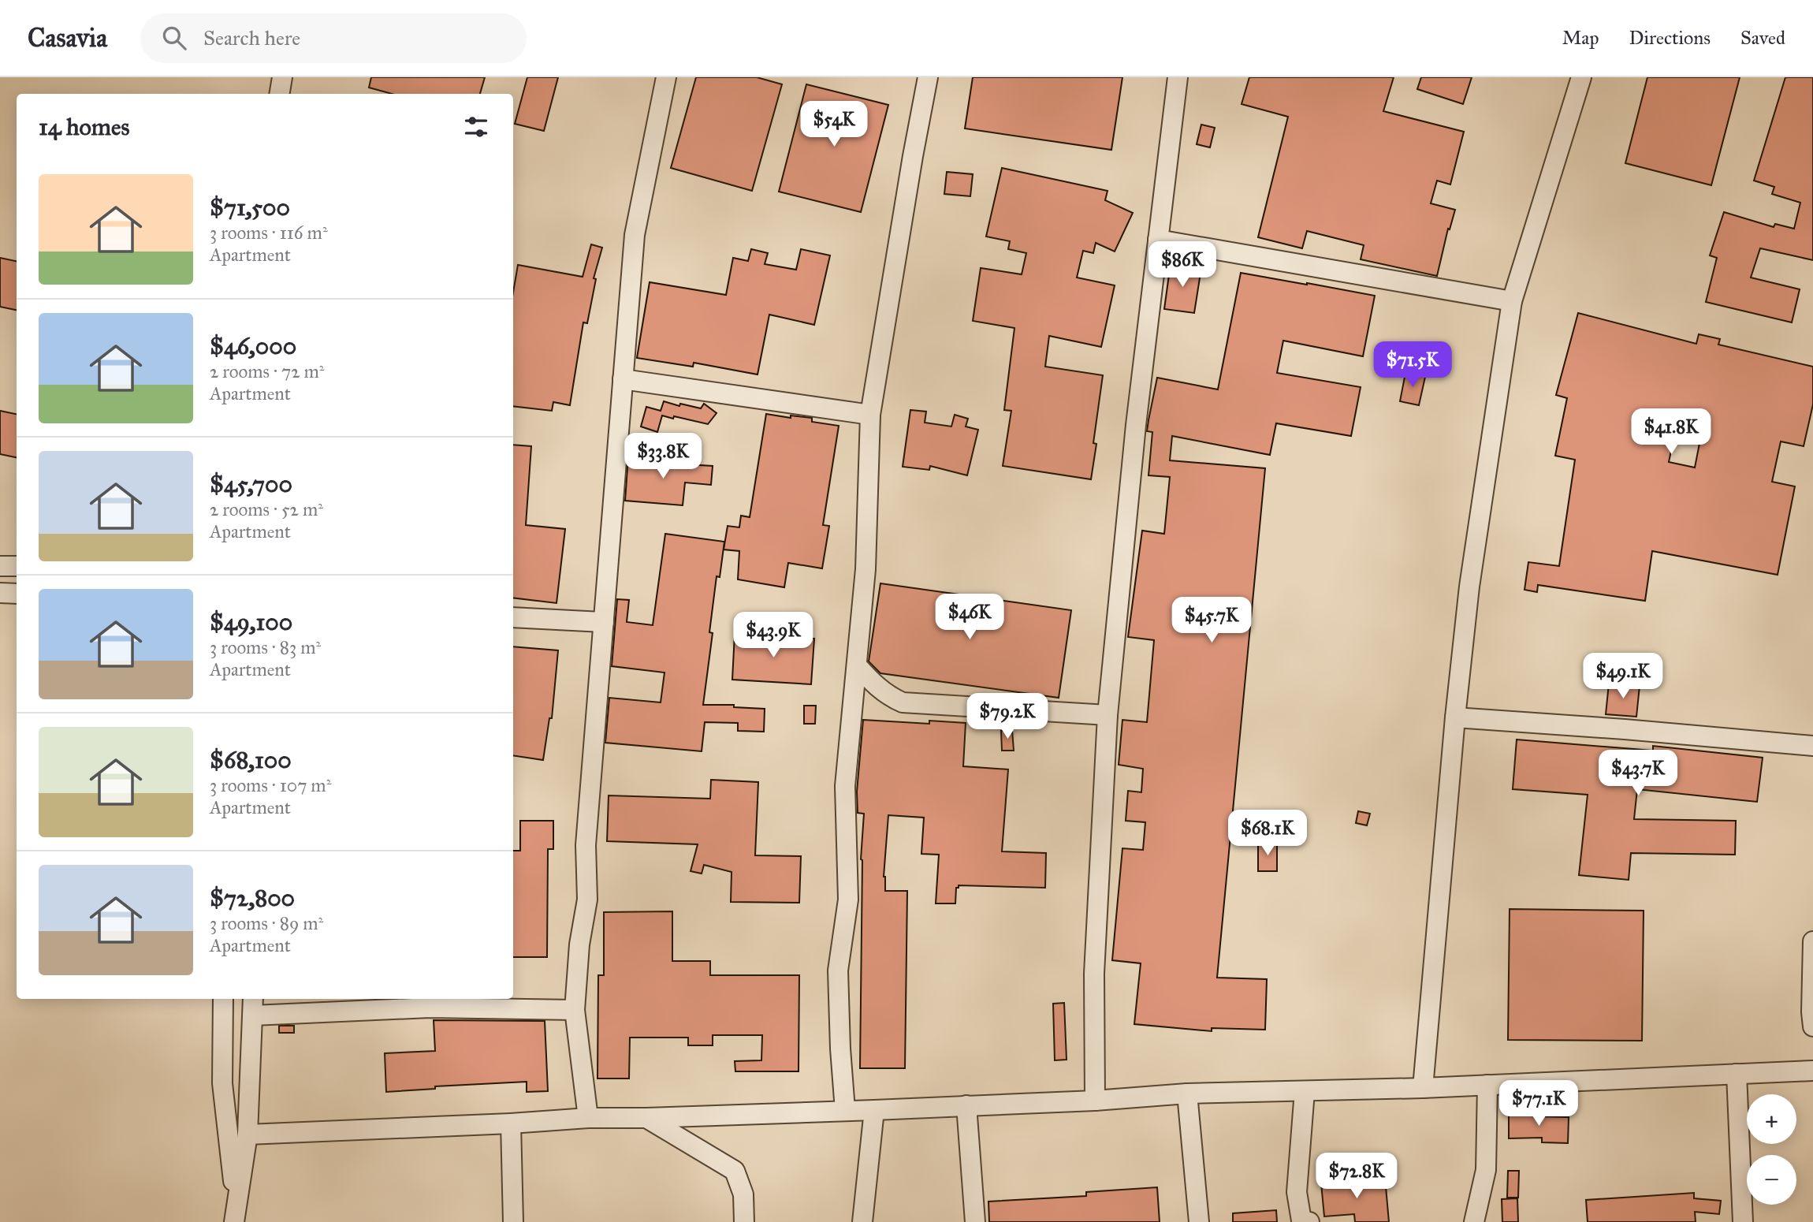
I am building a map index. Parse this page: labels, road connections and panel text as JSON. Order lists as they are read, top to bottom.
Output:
{
  "page": {
    "header": "Casavia",
    "search": "Search here",
    "nav": ["Map", "Directions", "Saved"],
    "heading": "14 homes",
    "price": [
      "$54K",
      "$86K",
      "$71.5K",
      "$41.8K",
      "$33.8K",
      "$46K",
      "$45.7K",
      "$43.9K",
      "$49.1K",
      "$79.2K",
      "$43.7K",
      "$68.1K",
      "$77.1K",
      "$72.8K"
    ],
    "list": [
      {
        "name": "$71,500",
        "note": "3 rooms · 116 m² · Apartment"
      },
      {
        "name": "$46,000",
        "note": "2 rooms · 72 m² · Apartment"
      },
      {
        "name": "$45,700",
        "note": "2 rooms · 52 m² · Apartment"
      },
      {
        "name": "$49,100",
        "note": "3 rooms · 83 m² · Apartment"
      },
      {
        "name": "$68,100",
        "note": "3 rooms · 107 m² · Apartment"
      },
      {
        "name": "$72,800",
        "note": "3 rooms · 89 m² · Apartment"
      }
    ],
    "map_buttons": ["+", "−"]
  }
}
